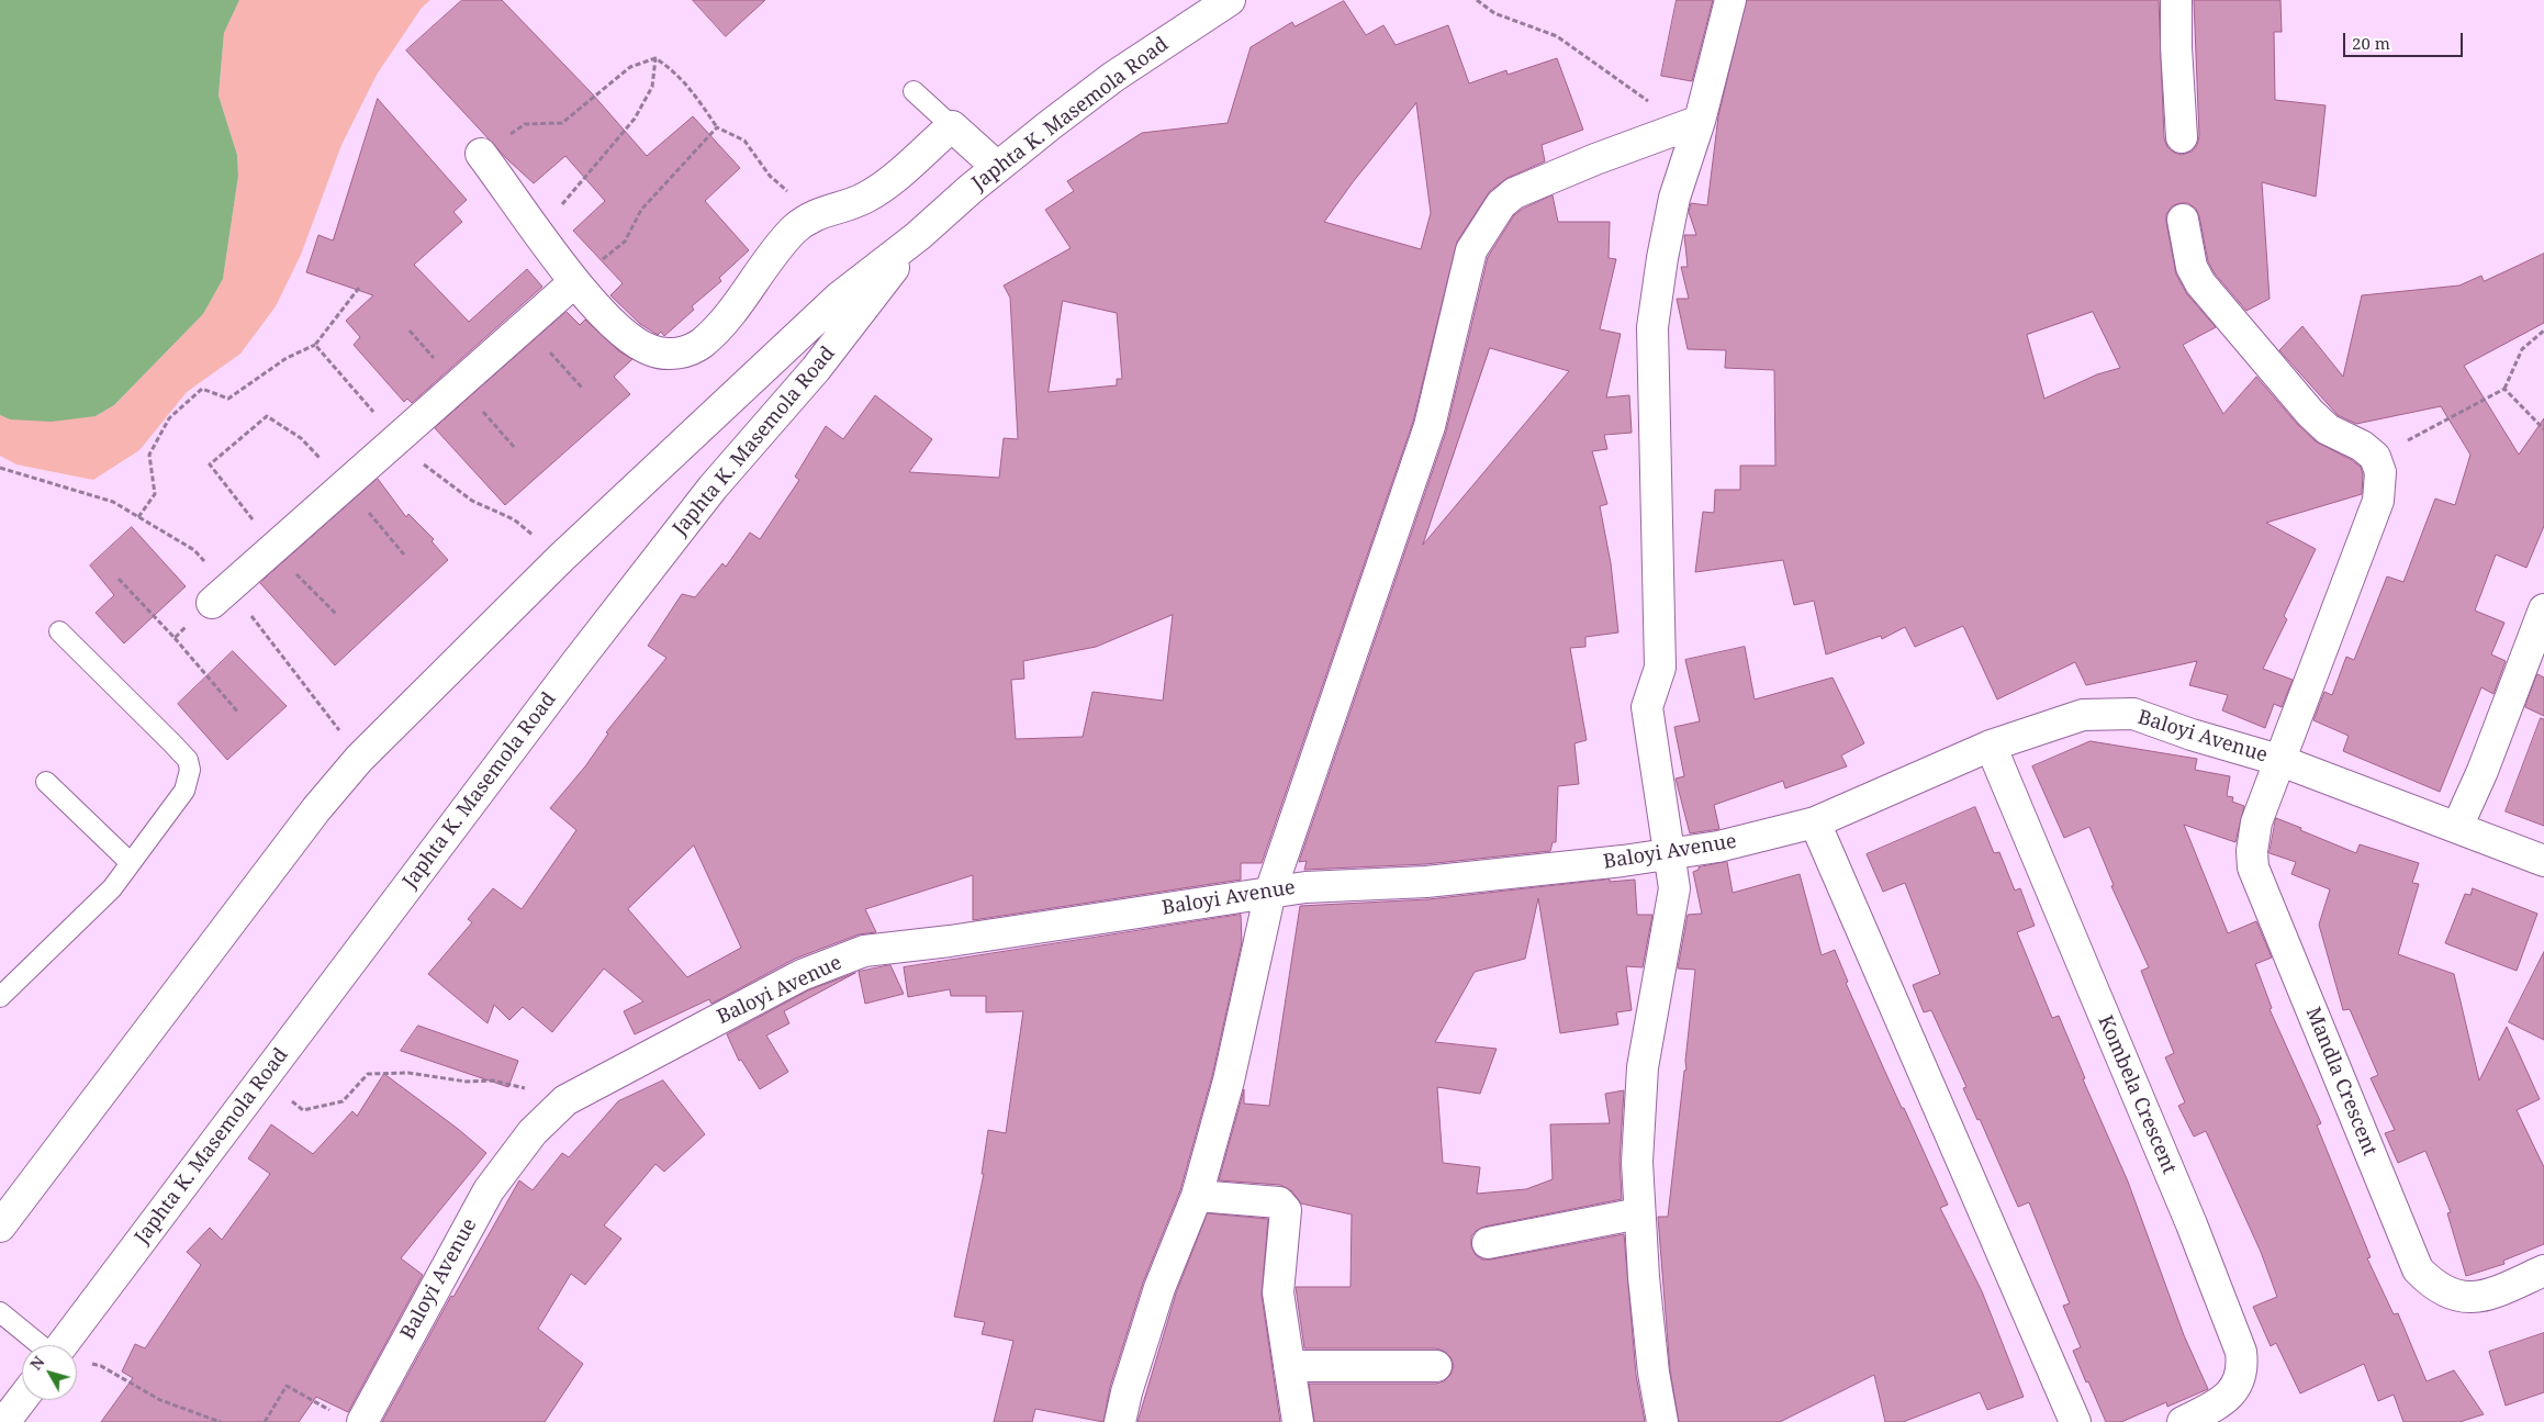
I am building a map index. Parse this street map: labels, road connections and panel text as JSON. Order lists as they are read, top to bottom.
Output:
{
  "streets": {
    "street": [
      "Japhta K. Masemola Road",
      "Baloyi Avenue",
      "Mandla Crescent",
      "Kombela Crescent"
    ]
  },
  "crossings": [
    ["Baloyi Avenue", "Mandla Crescent"],
    ["Baloyi Avenue", "Kombela Crescent"]
  ],
  "scale_bar": "20 m",
  "north": "top left"
}
